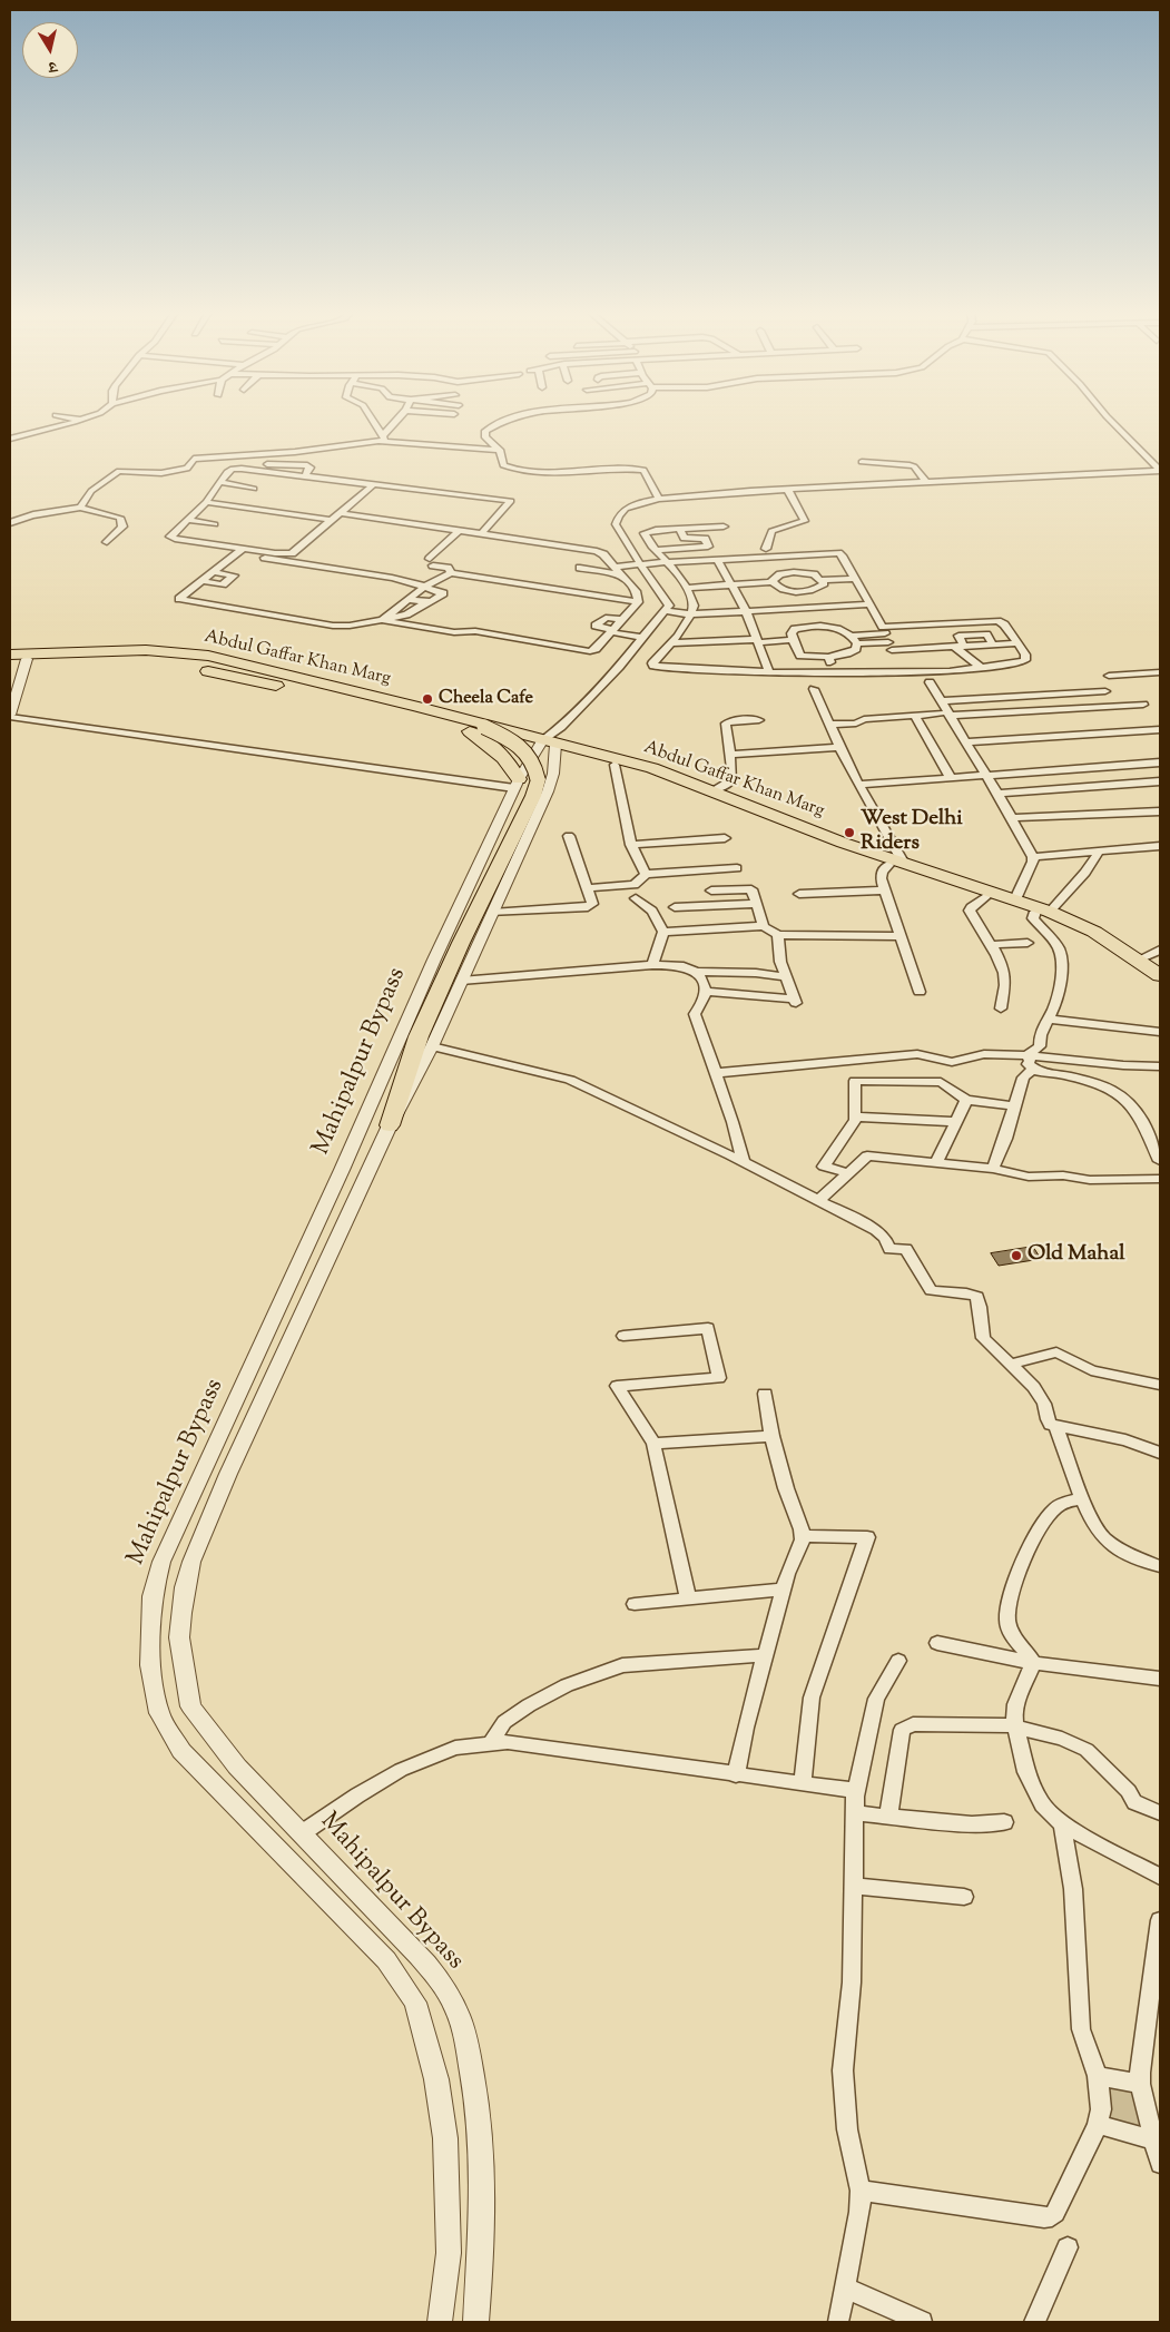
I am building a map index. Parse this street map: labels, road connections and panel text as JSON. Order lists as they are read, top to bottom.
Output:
{
  "streets": {
    "main road": ["Abdul Gaffar Khan Marg"],
    "street": ["Mahipalpur Bypass"]
  },
  "crossings": [
    ["Abdul Gaffar Khan Marg", "Mahipalpur Bypass"]
  ],
  "places": ["Cheela Cafe", "West Delhi Riders", "Old Mahal"],
  "north": "bottom"
}
